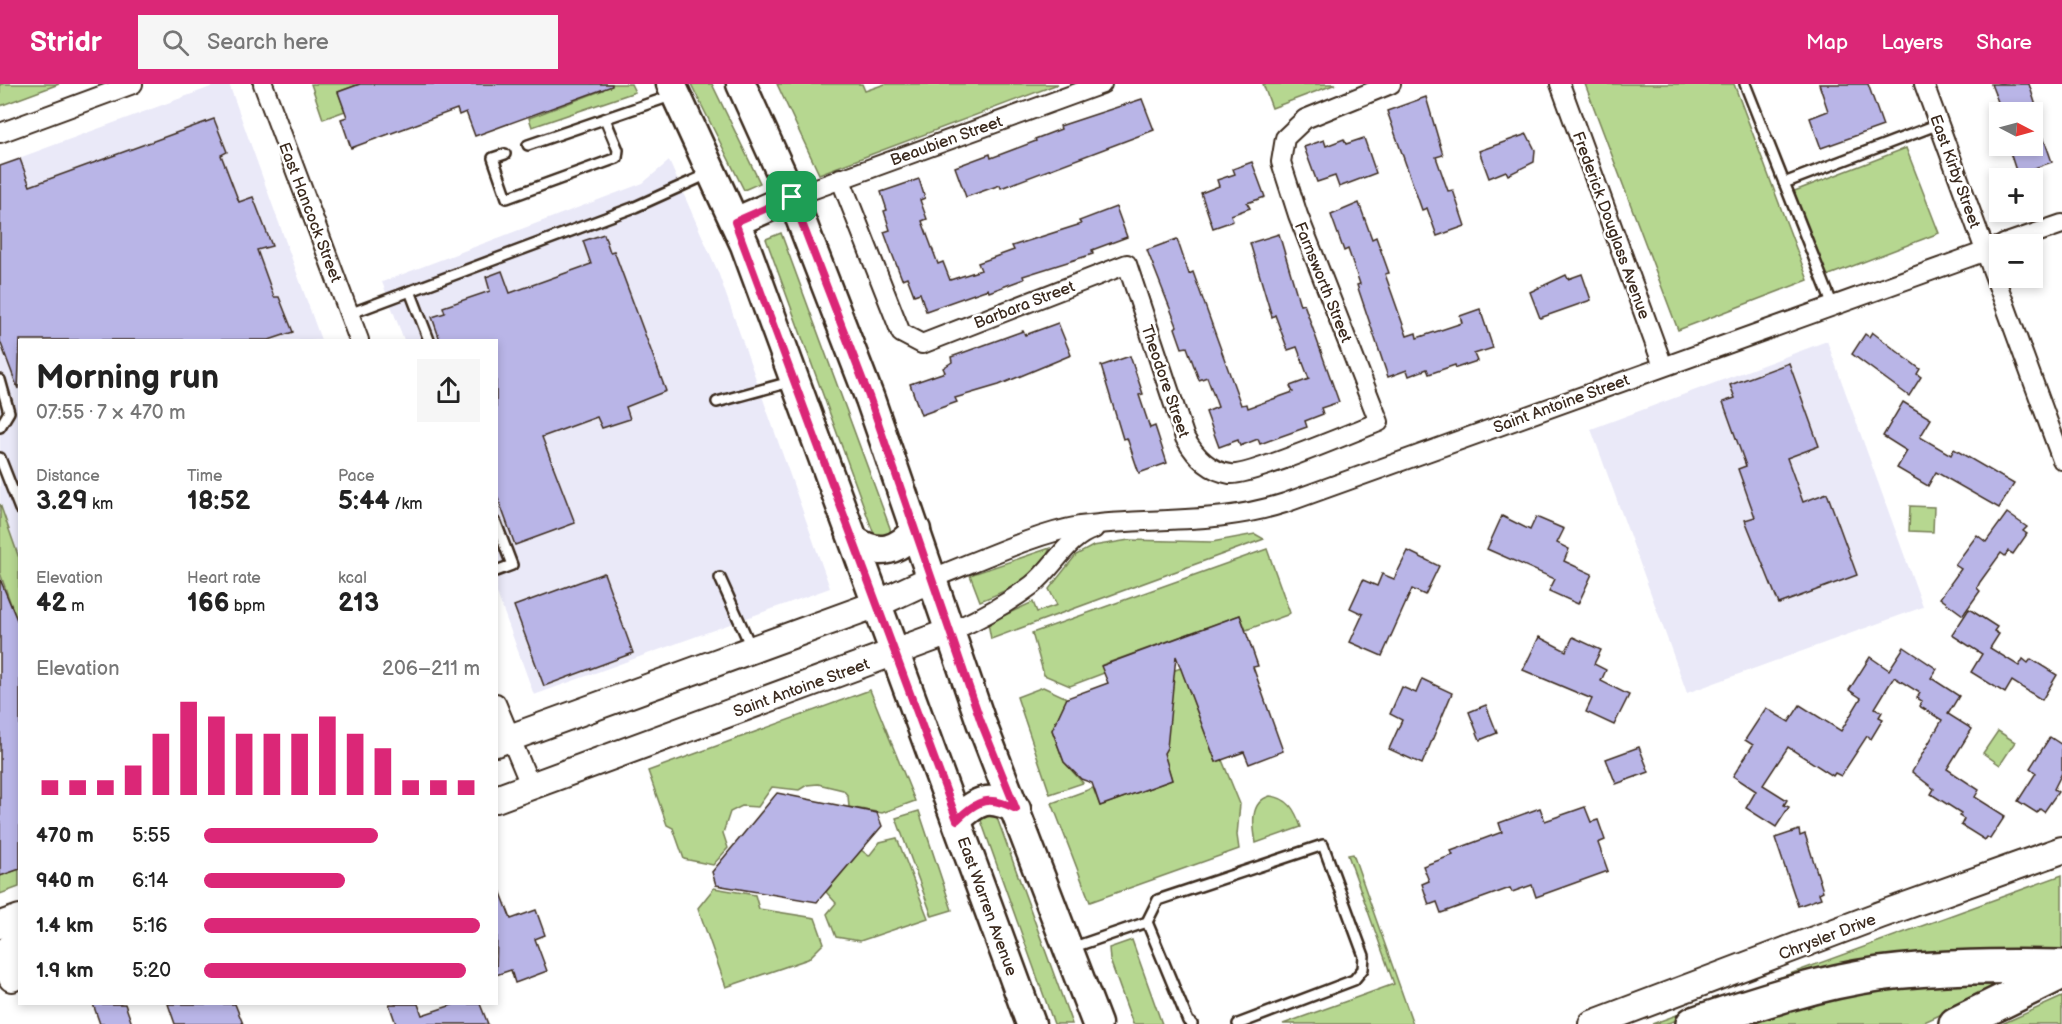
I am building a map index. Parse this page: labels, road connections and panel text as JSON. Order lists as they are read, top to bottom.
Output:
{
  "streets": {
    "main road": ["East Warren Avenue"],
    "street": [
      "Beaubien Street",
      "East Kirby Street",
      "East Hancock Street",
      "Frederick Douglass Avenue",
      "Farnsworth Street",
      "Barbara Street",
      "Theodore Street",
      "Saint Antoine Street",
      "Chrysler Drive"
    ]
  },
  "crossings": [
    ["Beaubien Street", "Barbara Street"],
    ["Frederick Douglass Avenue", "Saint Antoine Street"],
    ["Farnsworth Street", "Theodore Street"],
    ["Barbara Street", "Theodore Street"],
    ["Saint Antoine Street", "East Warren Avenue"]
  ],
  "north": "right",
  "page": {
    "header": "Stridr",
    "search": "Search here",
    "nav": ["Map", "Layers", "Share"],
    "map_buttons": ["+", "−"],
    "heading": ["Morning run", "07:55 · 7 × 470 m"],
    "stats": [
      ["Distance", "3.29 km"],
      ["Time", "18:52"],
      ["Pace", "5:44 /km"],
      ["Elevation", "42 m"],
      ["Heart rate", "166 bpm"],
      ["kcal", "213"]
    ],
    "chart": ["Elevation", "206–211 m"],
    "list": [
      {
        "name": "470 m",
        "note": "5:55"
      },
      {
        "name": "940 m",
        "note": "6:14"
      },
      {
        "name": "1.4 km",
        "note": "5:16"
      },
      {
        "name": "1.9 km",
        "note": "5:20"
      }
    ]
  }
}
